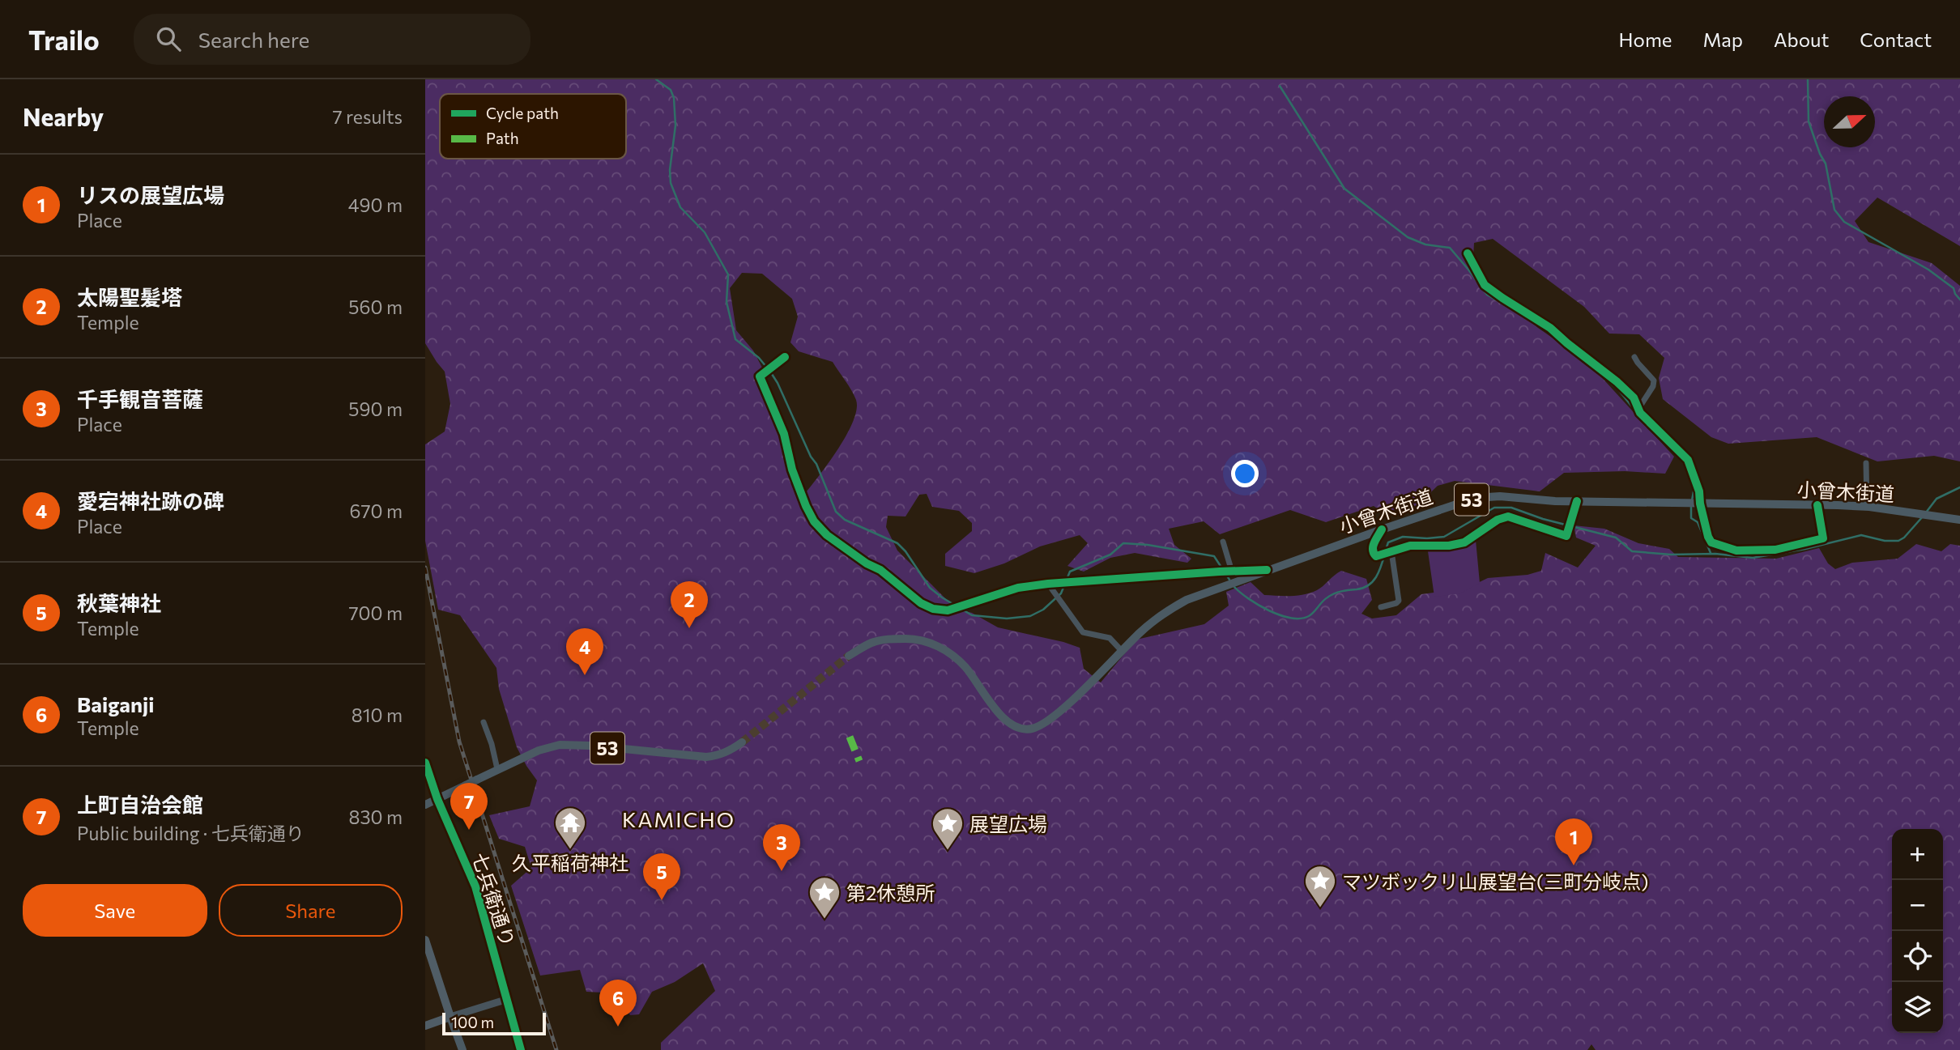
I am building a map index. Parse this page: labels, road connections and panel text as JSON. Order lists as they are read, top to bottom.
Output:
{
  "streets": {
    "main road": ["小曾木街道", "53"],
    "street": ["七兵衛通り"]
  },
  "crossings": [
    ["53", "七兵衛通り"]
  ],
  "districts": ["KAMICHO"],
  "places": {
    "temple": ["久平稲荷神社"],
    "place": ["展望広場", "マツボックリ山展望台(三町分岐点)", "第2休憩所"]
  },
  "legend": ["Cycle path", "Path"],
  "scale_bar": "100 m",
  "north": "right",
  "page": {
    "header": "Trailo",
    "search": "Search here",
    "nav": [
      "Home",
      "Map",
      "About",
      "Contact"
    ],
    "heading": ["Nearby", "7 results"],
    "list": [
      {
        "mark": "1",
        "name": "リスの展望広場",
        "note": "Place",
        "value": "490 m"
      },
      {
        "mark": "2",
        "name": "太陽聖髪塔",
        "note": "Temple",
        "value": "560 m"
      },
      {
        "mark": "3",
        "name": "千手観音菩薩",
        "note": "Place",
        "value": "590 m"
      },
      {
        "mark": "4",
        "name": "愛宕神社跡の碑",
        "note": "Place",
        "value": "670 m"
      },
      {
        "mark": "5",
        "name": "秋葉神社",
        "note": "Temple",
        "value": "700 m"
      },
      {
        "mark": "6",
        "name": "Baiganji",
        "note": "Temple",
        "value": "810 m"
      },
      {
        "mark": "7",
        "name": "上町自治会館",
        "note": "Public building · 七兵衛通り",
        "value": "830 m"
      }
    ],
    "pins": [
      "2",
      "4",
      "7",
      "1",
      "3",
      "5",
      "6"
    ],
    "map_buttons": ["+", "−"],
    "buttons": ["Save", "Share"],
    "scale": "100 m"
  }
}
